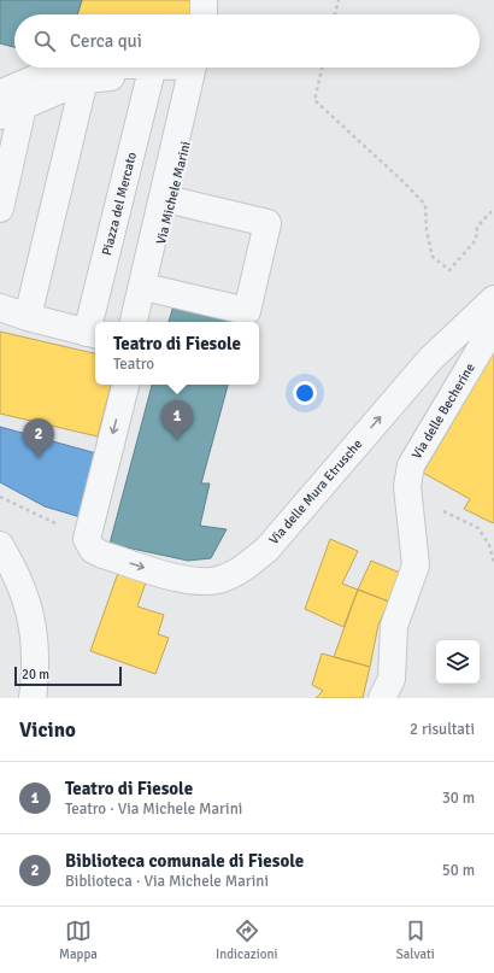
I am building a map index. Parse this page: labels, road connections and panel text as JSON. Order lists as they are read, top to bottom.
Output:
{
  "streets": {
    "street": [
      "Via Michele Marini",
      "Piazza del Mercato",
      "Via delle Becherine",
      "Via delle Mura Etrusche"
    ]
  },
  "one_way": ["Via delle Mura Etrusche"],
  "scale_bar": "20 m",
  "page": {
    "search": "Cerca qui",
    "popup": ["Teatro di Fiesole", "Teatro"],
    "pins": ["1", "2"],
    "scale": "20 m",
    "heading": ["Vicino", "2 risultati"],
    "list": [
      {
        "mark": "1",
        "name": "Teatro di Fiesole",
        "note": "Teatro · Via Michele Marini",
        "value": "30 m"
      },
      {
        "mark": "2",
        "name": "Biblioteca comunale di Fiesole",
        "note": "Biblioteca · Via Michele Marini",
        "value": "50 m"
      }
    ],
    "nav": ["Mappa", "Indicazioni", "Salvati"]
  }
}
